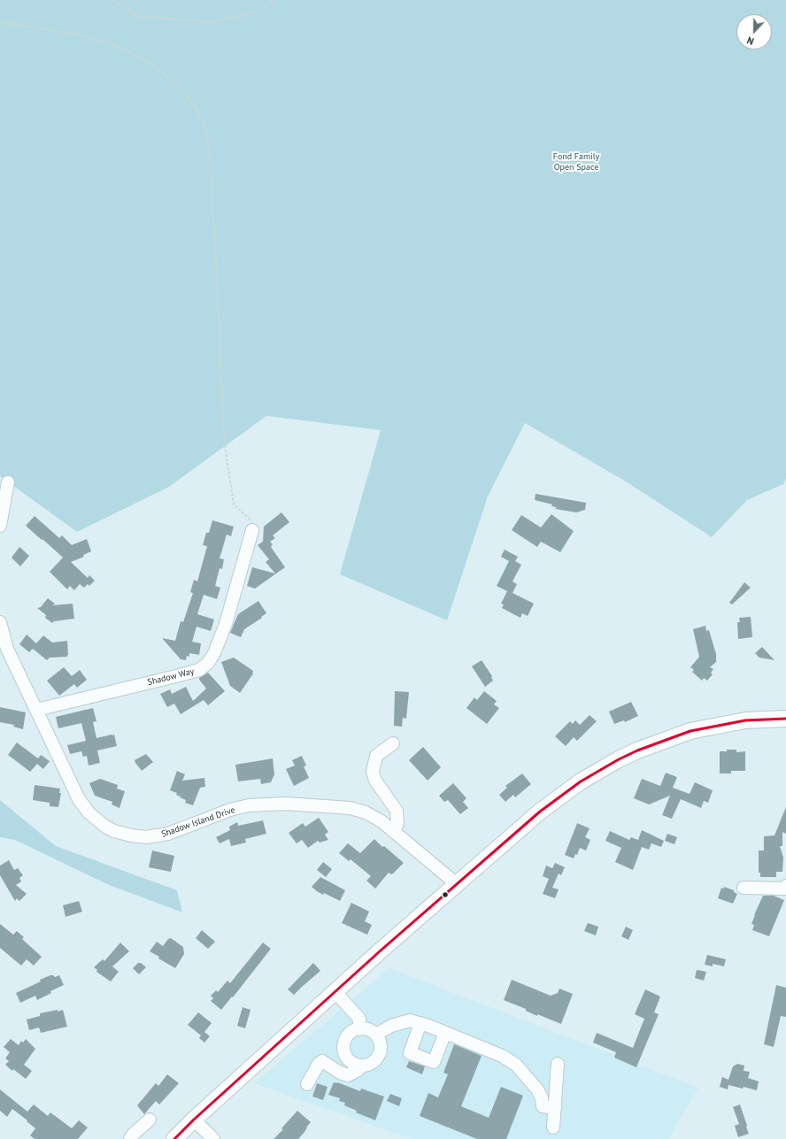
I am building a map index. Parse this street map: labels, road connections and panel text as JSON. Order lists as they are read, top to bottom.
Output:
{
  "streets": {
    "street": ["Shadow Way", "Shadow Island Drive"]
  },
  "crossings": [
    ["Shadow Way", "Shadow Island Drive"]
  ],
  "parks": ["Fond Family Open Space"],
  "north": "bottom"
}
